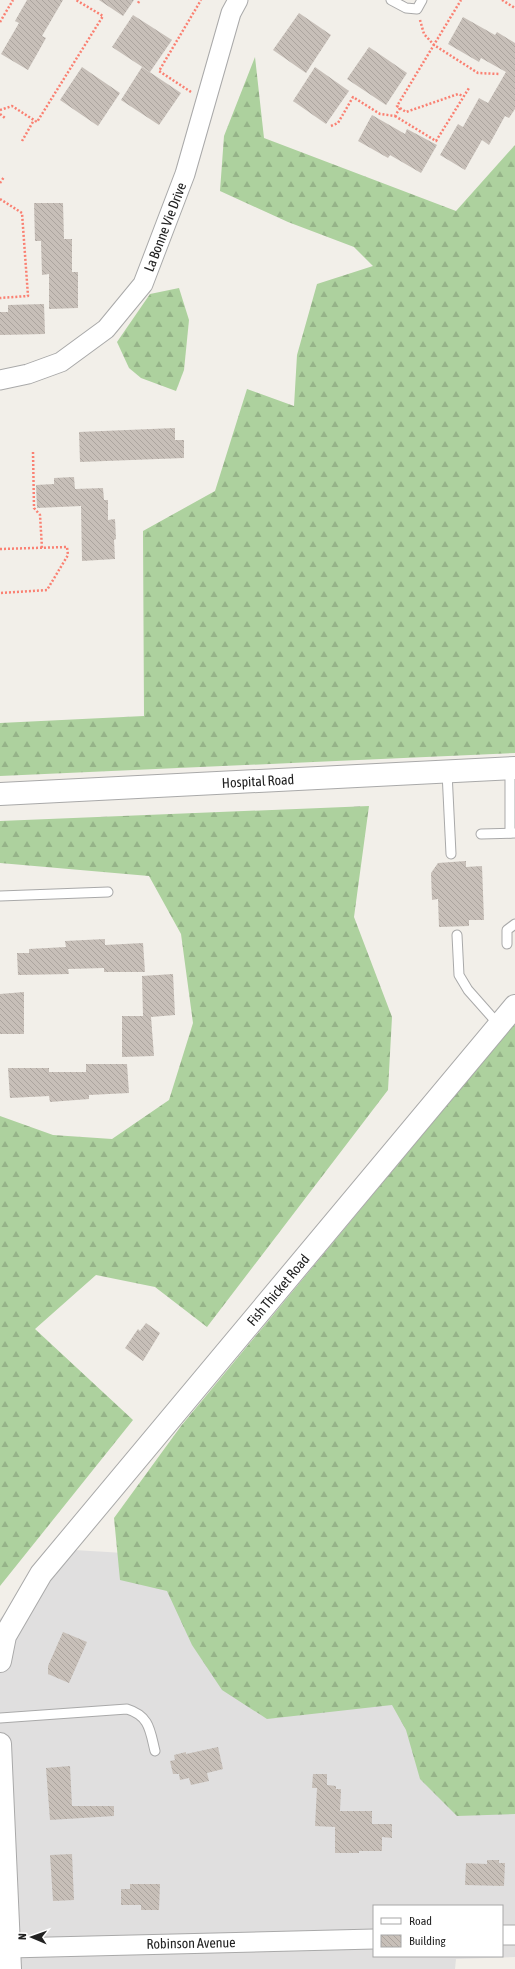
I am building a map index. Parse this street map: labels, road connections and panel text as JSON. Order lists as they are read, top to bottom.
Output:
{
  "streets": {
    "street": [
      "La Bonne Vie Drive",
      "Hospital Road",
      "Fish Thicket Road",
      "Robinson Avenue"
    ]
  },
  "legend": ["Road", "Building"],
  "north": "left"
}
